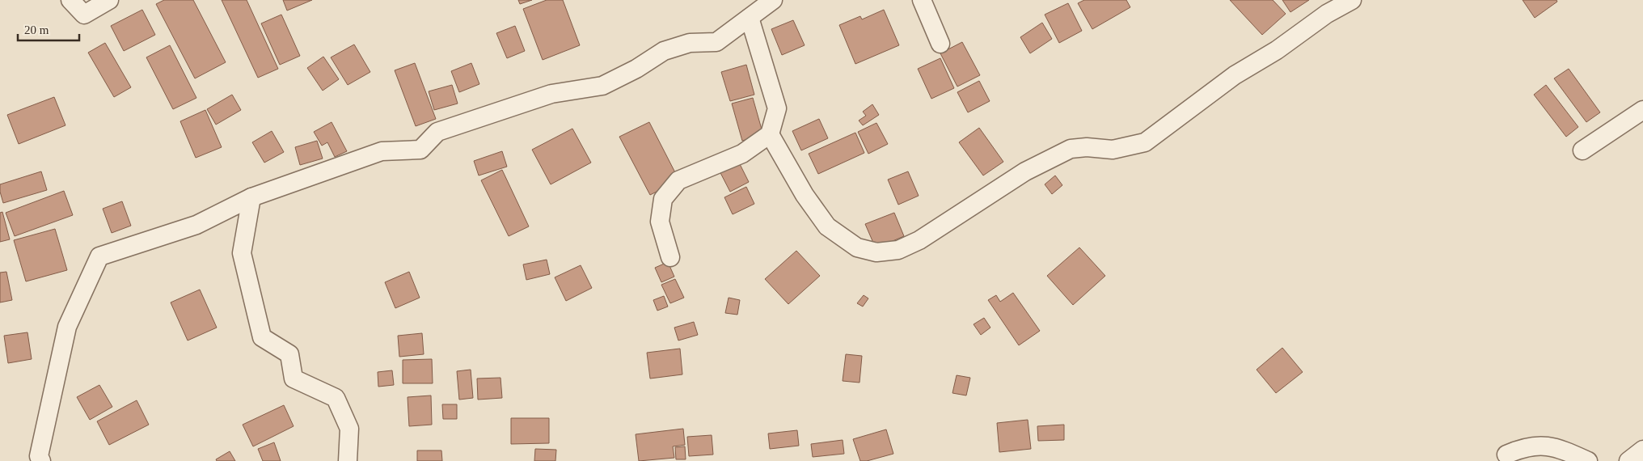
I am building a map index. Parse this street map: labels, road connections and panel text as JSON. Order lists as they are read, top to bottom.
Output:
{
  "scale_bar": "20 m"
}
